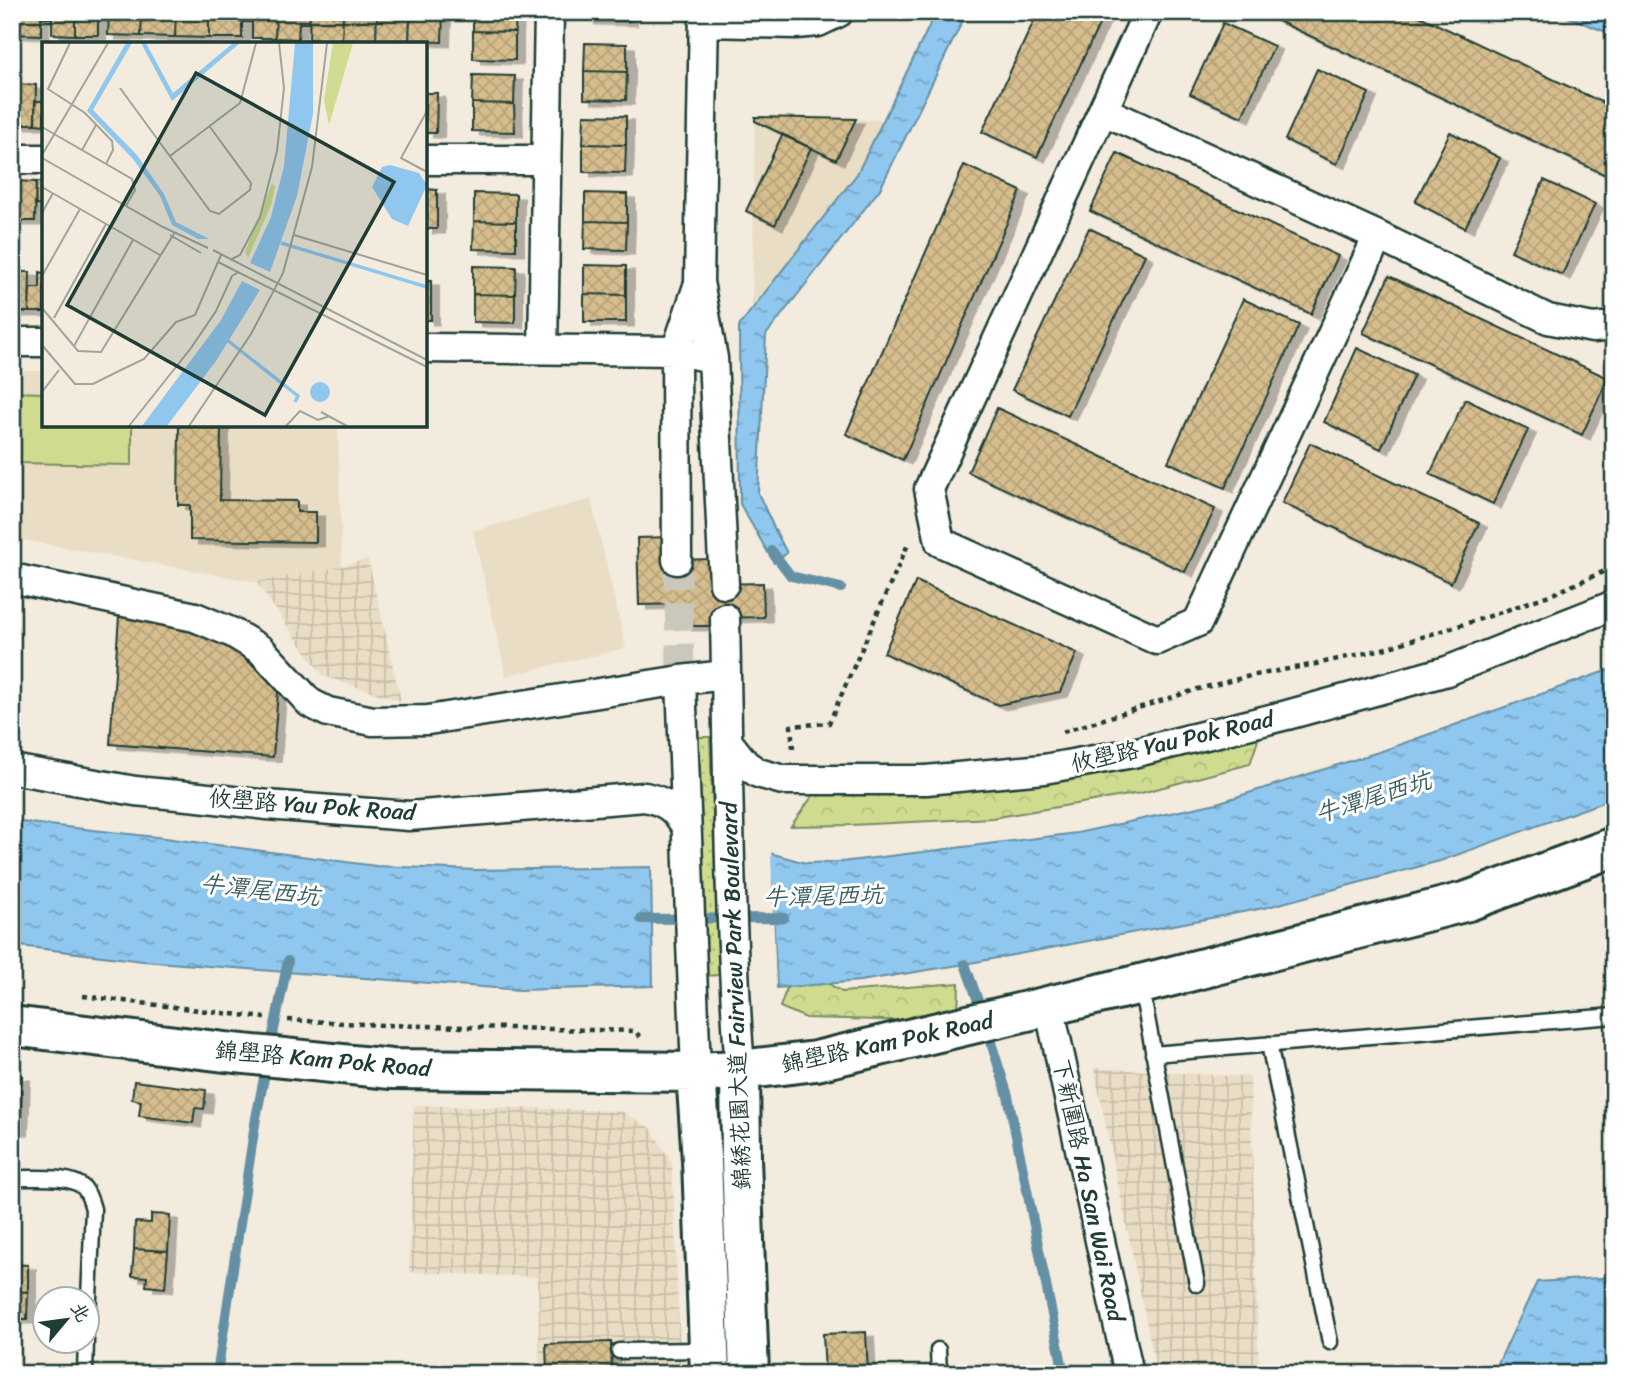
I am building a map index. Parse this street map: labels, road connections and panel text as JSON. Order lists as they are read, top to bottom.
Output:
{
  "streets": {
    "street": [
      "攸壆路 Yau Pok Road",
      "錦綉花園大道 Fairview Park Boulevard",
      "錦壆路 Kam Pok Road",
      "下新圍路 Ha San Wai Road"
    ]
  },
  "crossings": [
    ["攸壆路 Yau Pok Road", "錦綉花園大道 Fairview Park Boulevard"],
    ["錦綉花園大道 Fairview Park Boulevard", "錦壆路 Kam Pok Road"],
    ["錦壆路 Kam Pok Road", "下新圍路 Ha San Wai Road"]
  ],
  "water": ["牛潭尾西坑"],
  "north": "top right"
}
